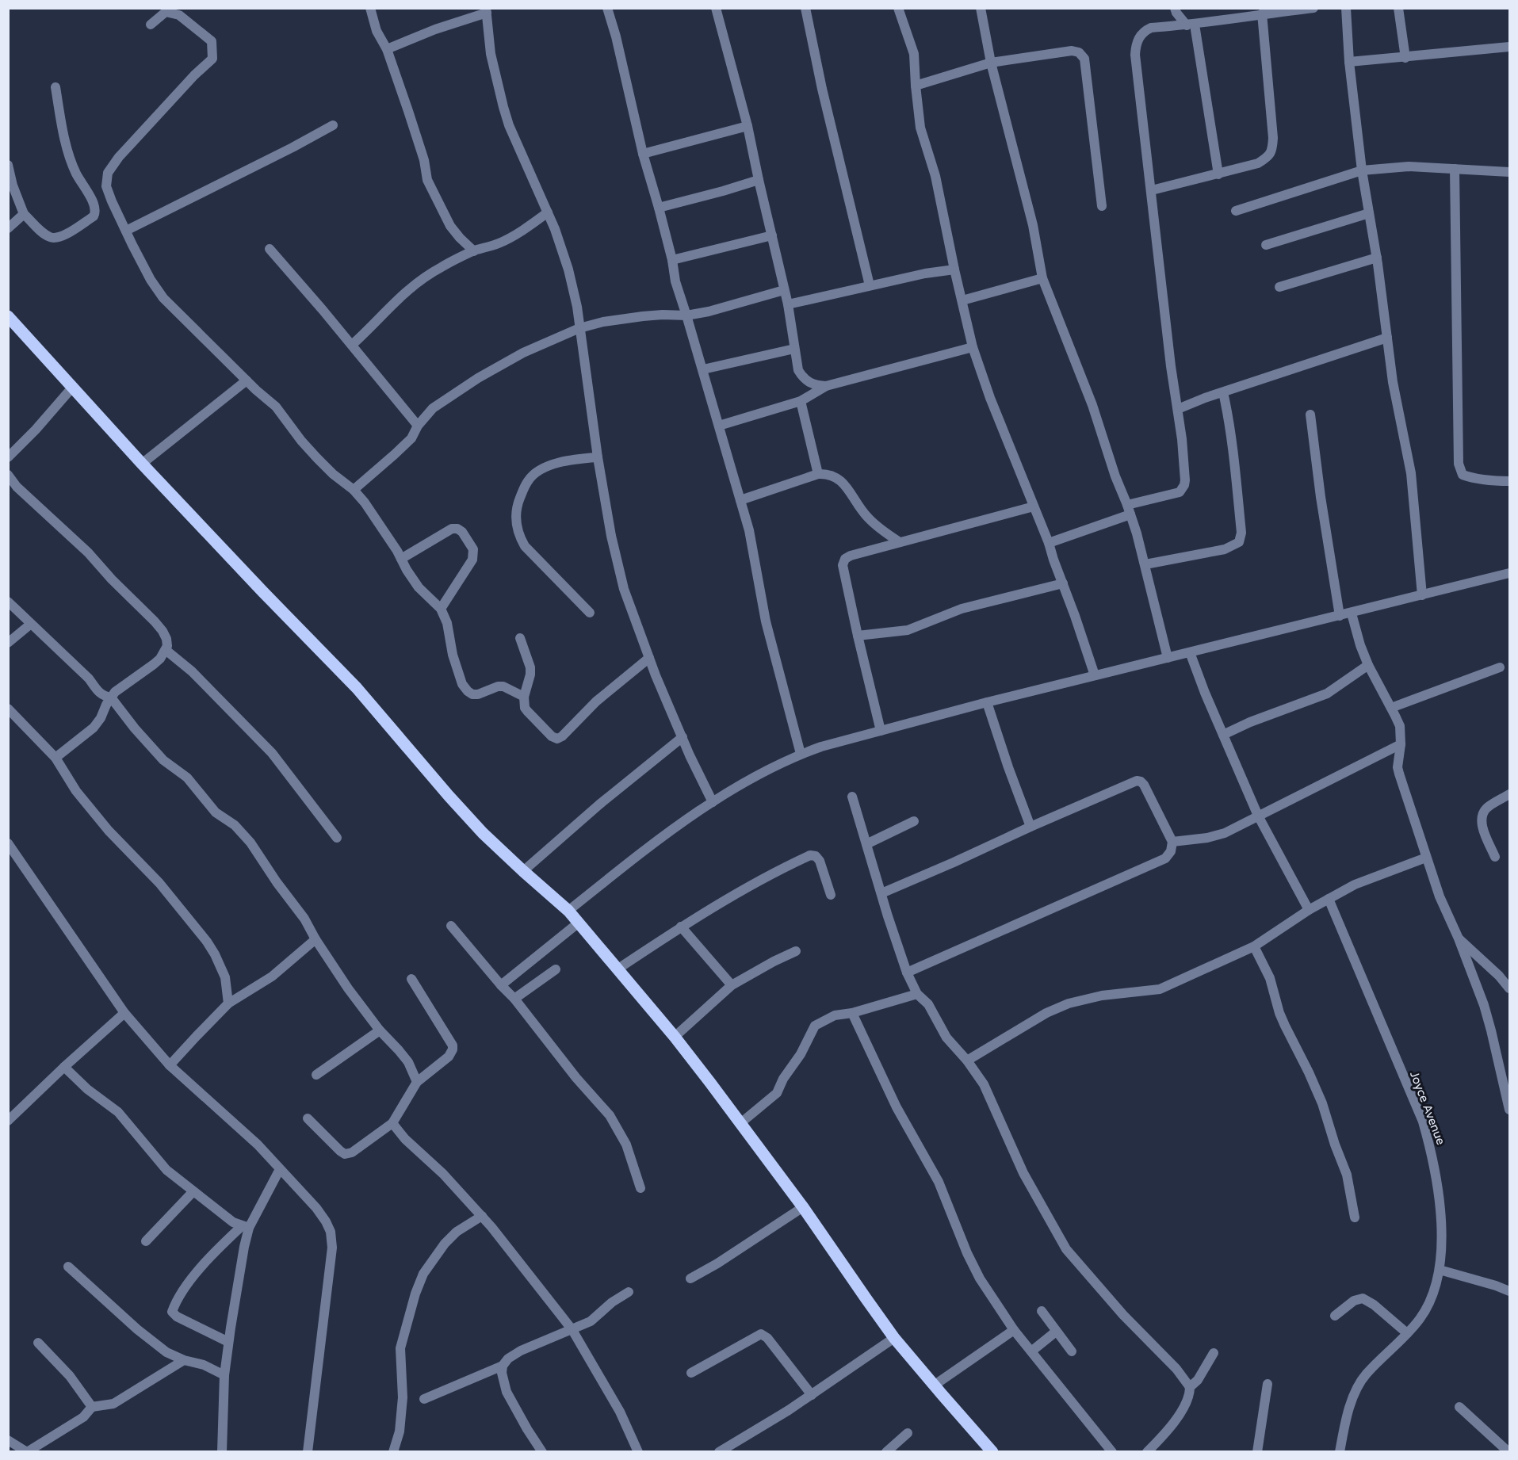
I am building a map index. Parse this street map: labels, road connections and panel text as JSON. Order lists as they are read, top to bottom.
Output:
{
  "streets": {
    "street": ["Joyce Avenue"]
  }
}
